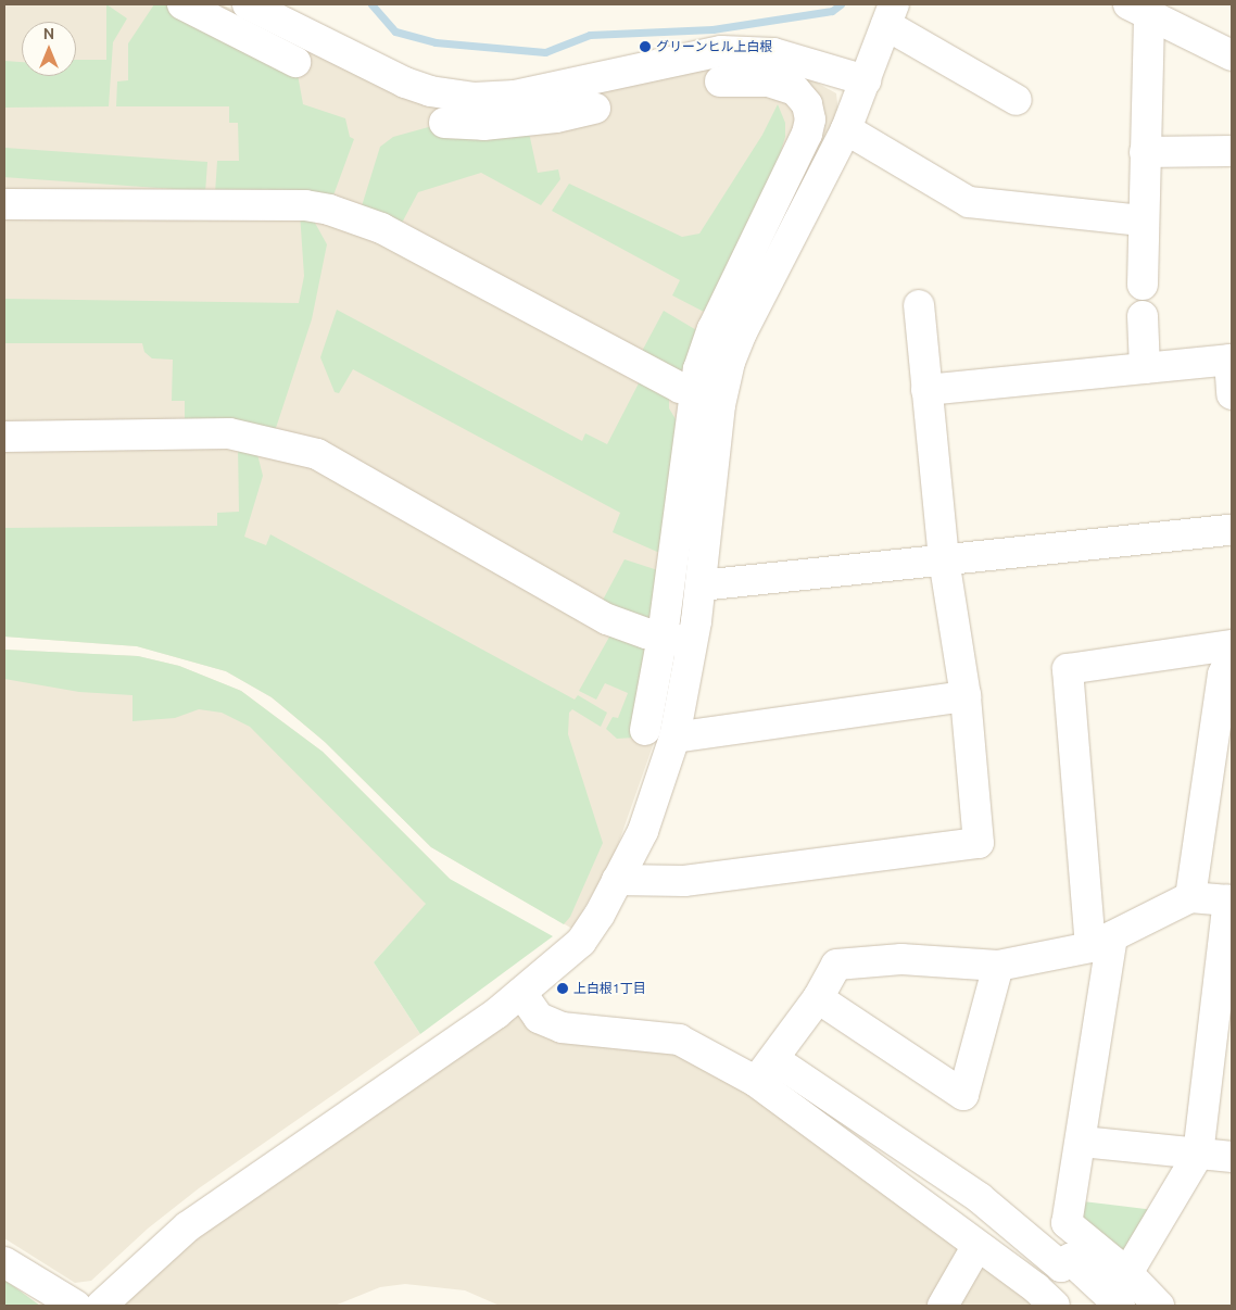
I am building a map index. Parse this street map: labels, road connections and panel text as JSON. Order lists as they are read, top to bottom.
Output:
{
  "places": ["グリーンヒル上白根", "上白根1丁目"],
  "north": "top"
}
